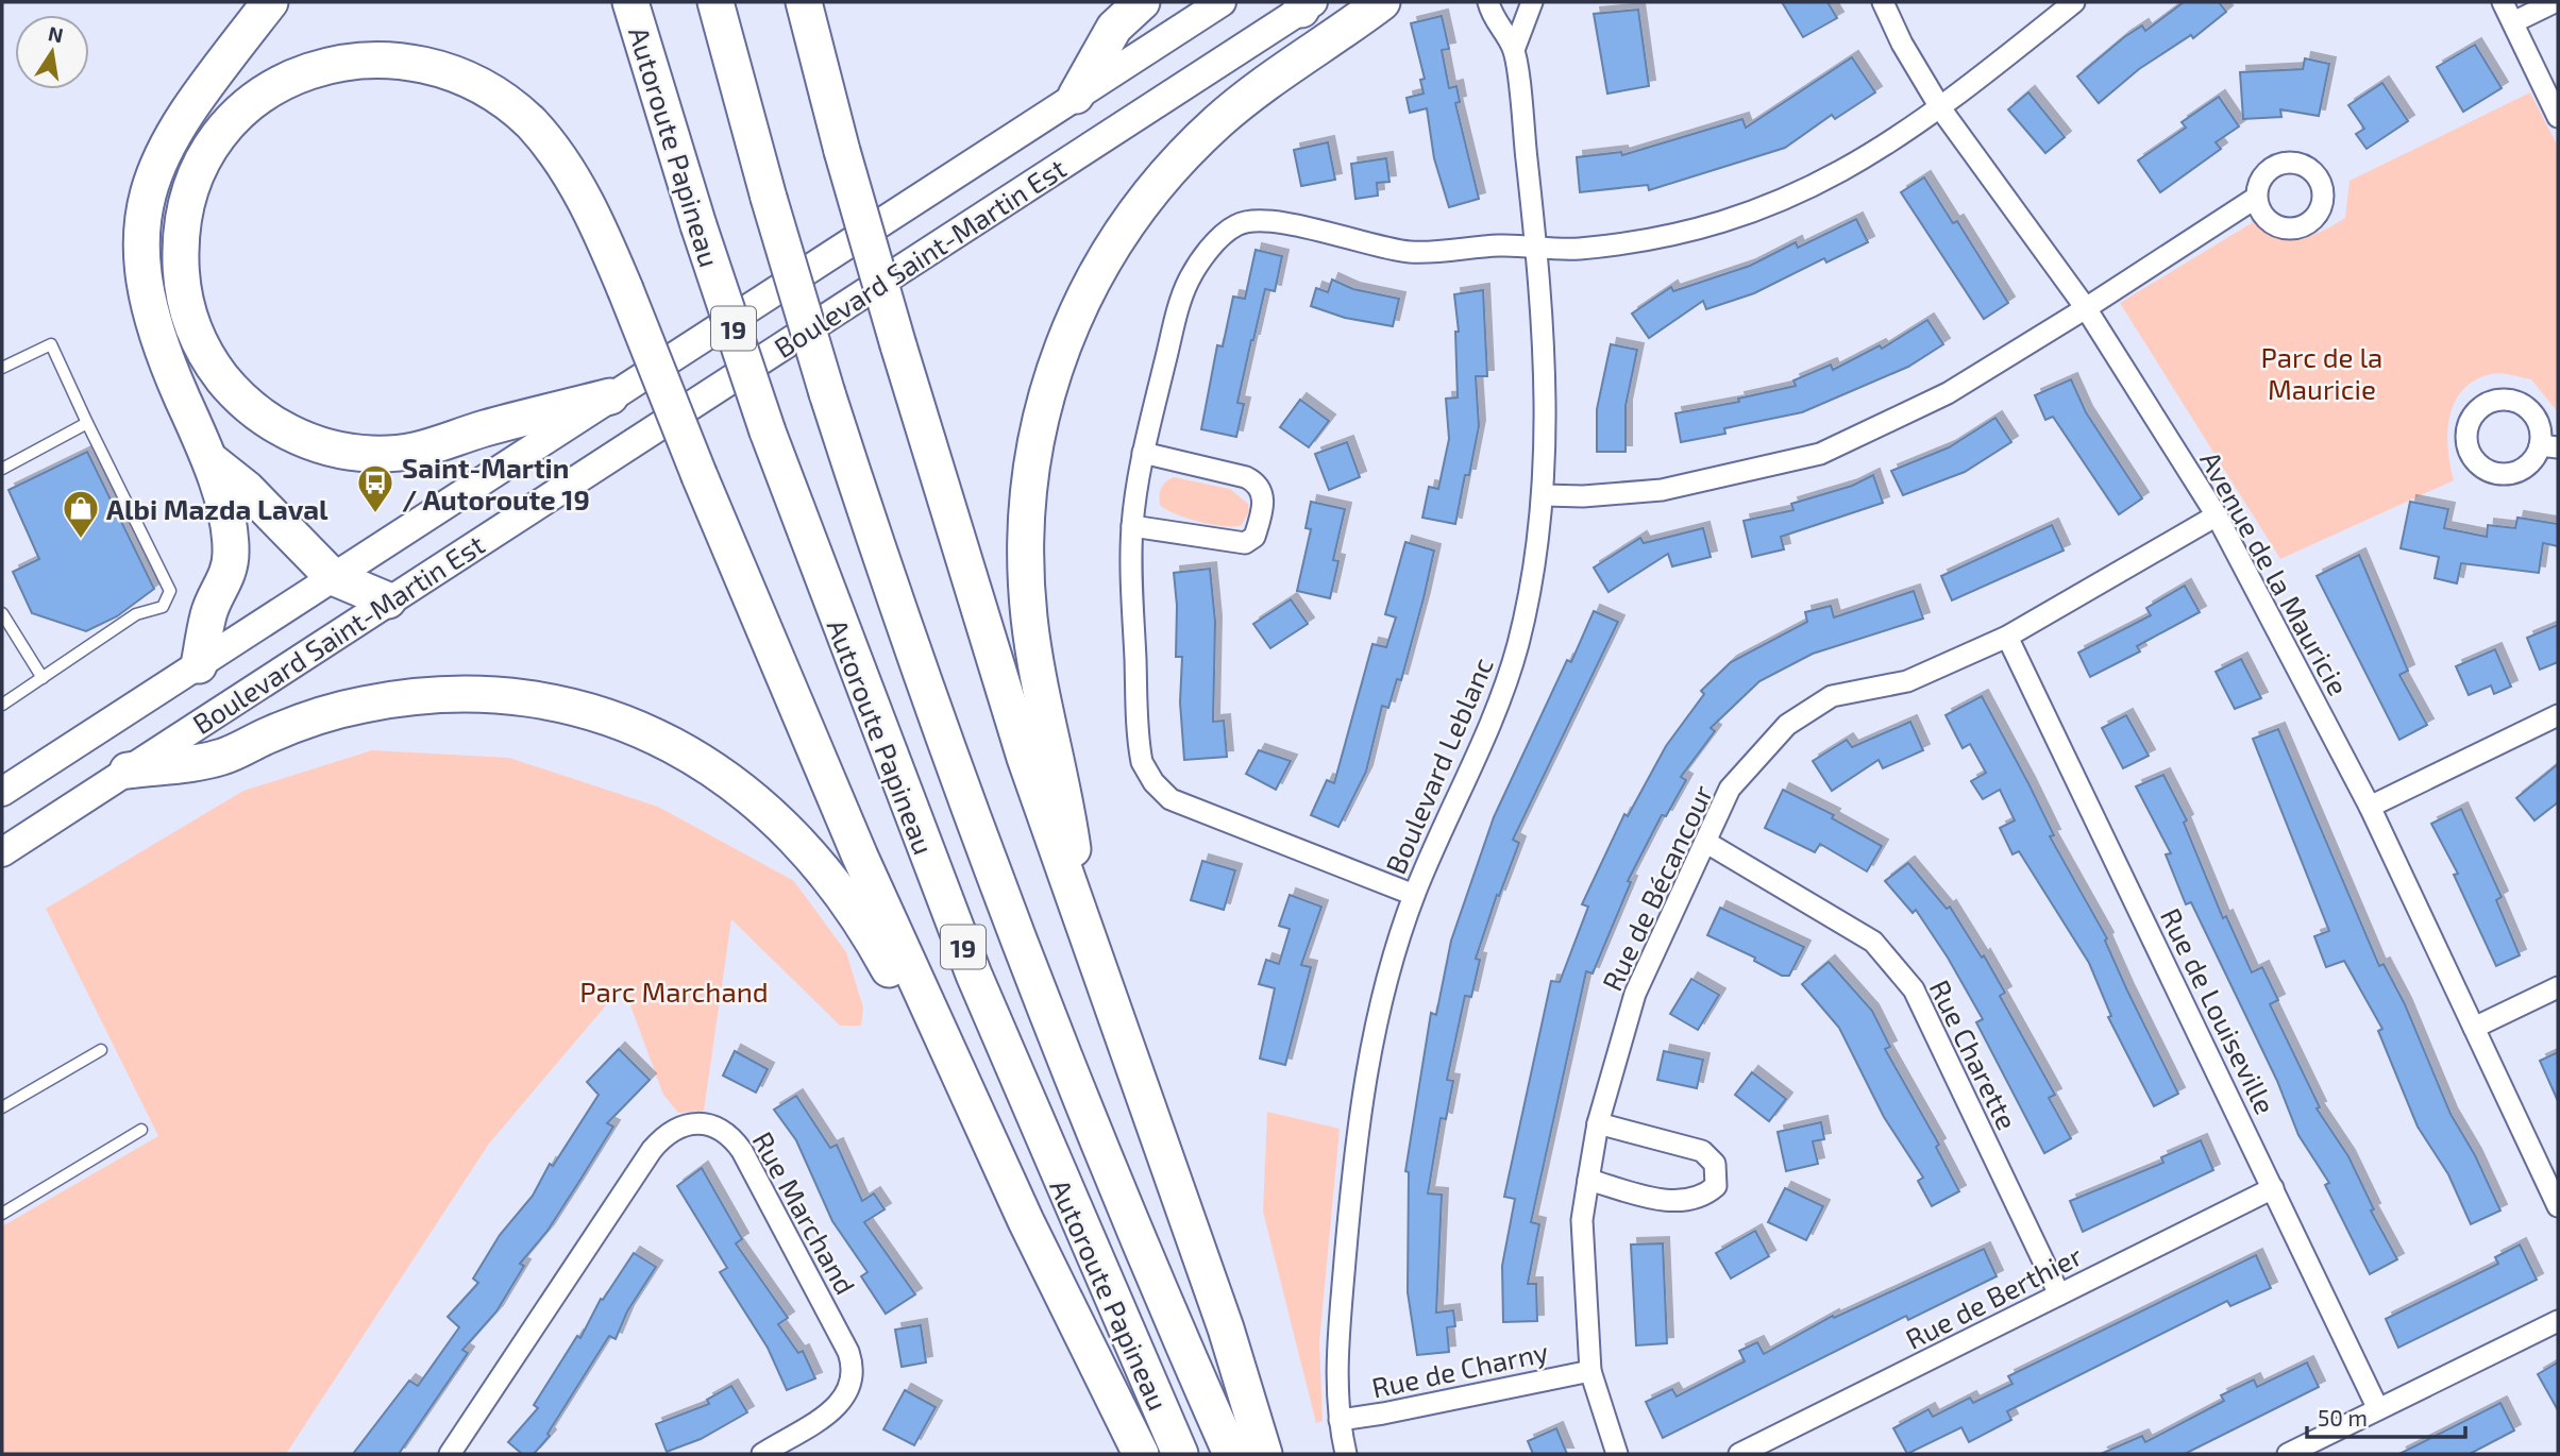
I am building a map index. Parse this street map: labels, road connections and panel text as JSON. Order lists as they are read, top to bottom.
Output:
{
  "streets": {
    "highway": ["Autoroute Papineau", "19"],
    "main road": ["Boulevard Saint-Martin Est"],
    "street": [
      "Avenue de la Mauricie",
      "Boulevard Leblanc",
      "Rue de Bécancour",
      "Rue de Louiseville",
      "Rue Charette",
      "Rue Marchand",
      "Rue de Berthier",
      "Rue de Charny"
    ]
  },
  "crossings": [
    ["Avenue de la Mauricie", "Rue de Bécancour"],
    ["Boulevard Leblanc", "Rue de Charny"],
    ["Rue de Bécancour", "Rue de Louiseville"],
    ["Rue de Bécancour", "Rue Charette"],
    ["Rue de Bécancour", "Rue de Charny"],
    ["Rue de Louiseville", "Rue de Berthier"],
    ["Rue Charette", "Rue de Berthier"]
  ],
  "parks": ["Parc de la Mauricie", "Parc Marchand"],
  "places": {
    "bus stop": ["Saint-Martin / Autoroute 19"],
    "shop": ["Albi Mazda Laval"]
  },
  "scale_bar": "50 m",
  "north": "top"
}
